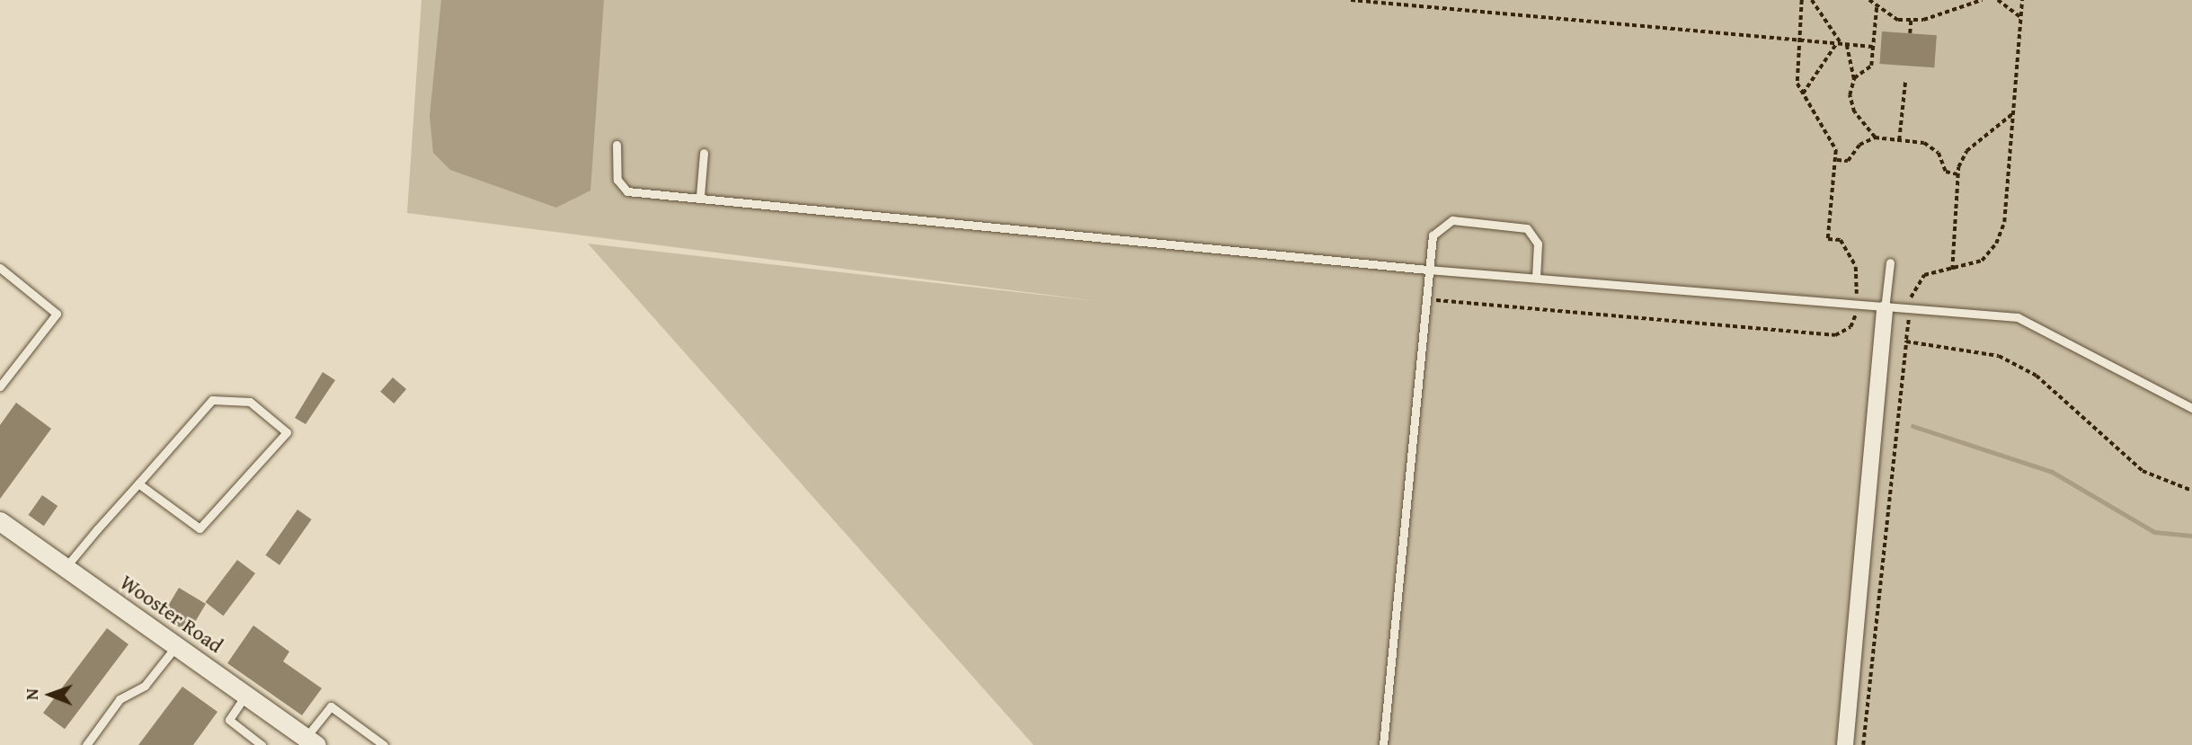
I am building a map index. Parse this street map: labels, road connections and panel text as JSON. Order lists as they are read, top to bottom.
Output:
{
  "streets": {
    "street": ["Wooster Road"]
  },
  "north": "left"
}
